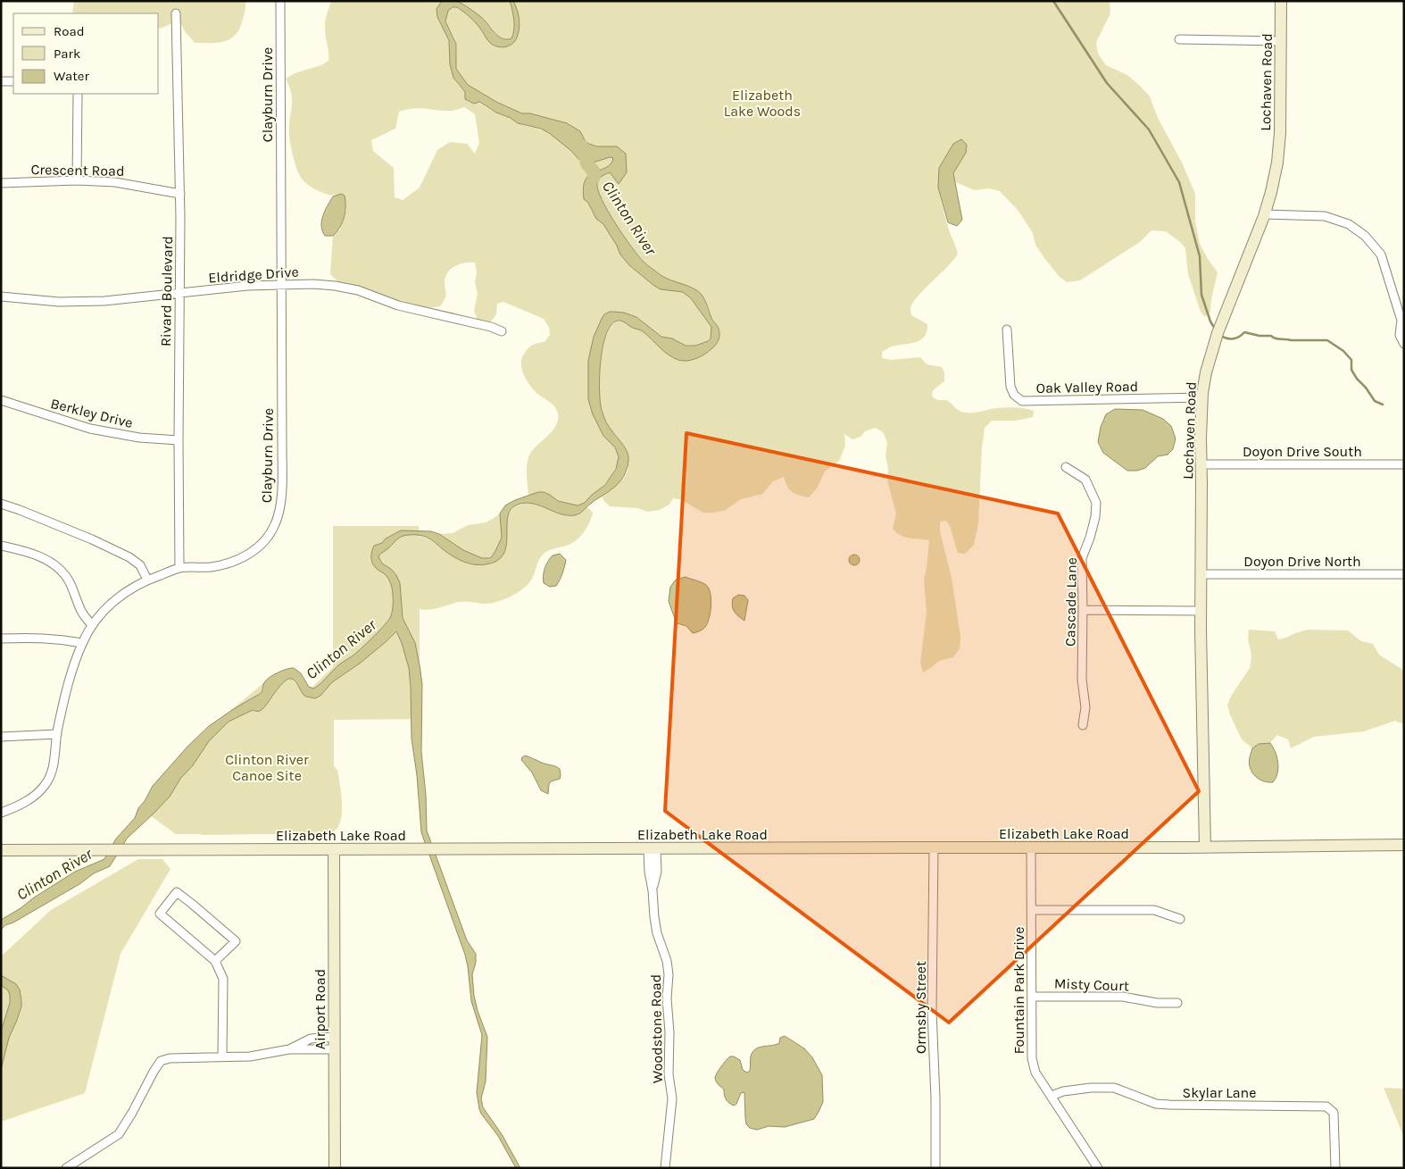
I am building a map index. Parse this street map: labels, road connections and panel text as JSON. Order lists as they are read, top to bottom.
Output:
{
  "streets": {
    "street": [
      "Lochaven Road",
      "Clayburn Drive",
      "Crescent Road",
      "Eldridge Drive",
      "Rivard Boulevard",
      "Oak Valley Road",
      "Berkley Drive",
      "Doyon Drive South",
      "Doyon Drive North",
      "Cascade Lane",
      "Elizabeth Lake Road",
      "Misty Court",
      "Fountain Park Drive",
      "Ormsby Street",
      "Airport Road",
      "Woodstone Road",
      "Skylar Lane"
    ]
  },
  "crossings": [
    ["Lochaven Road", "Oak Valley Road"],
    ["Lochaven Road", "Doyon Drive South"],
    ["Lochaven Road", "Doyon Drive North"],
    ["Lochaven Road", "Elizabeth Lake Road"],
    ["Clayburn Drive", "Eldridge Drive"],
    ["Clayburn Drive", "Rivard Boulevard"],
    ["Crescent Road", "Rivard Boulevard"],
    ["Eldridge Drive", "Rivard Boulevard"],
    ["Rivard Boulevard", "Berkley Drive"],
    ["Elizabeth Lake Road", "Fountain Park Drive"],
    ["Elizabeth Lake Road", "Ormsby Street"],
    ["Elizabeth Lake Road", "Airport Road"],
    ["Elizabeth Lake Road", "Woodstone Road"],
    ["Misty Court", "Fountain Park Drive"],
    ["Fountain Park Drive", "Skylar Lane"]
  ],
  "water": ["Clinton River"],
  "parks": ["Elizabeth Lake Woods", "Clinton River Canoe Site"],
  "legend": ["Road", "Park", "Water"]
}
